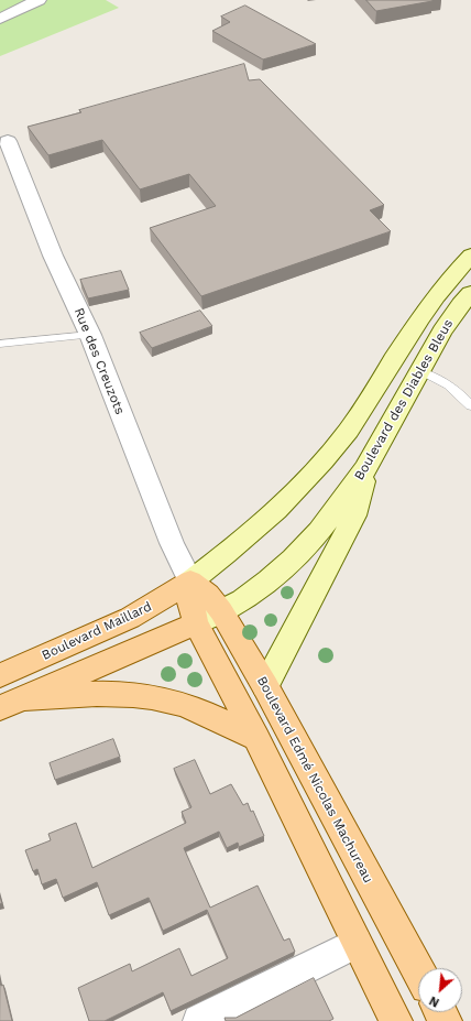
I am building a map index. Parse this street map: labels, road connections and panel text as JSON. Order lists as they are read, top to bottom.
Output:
{
  "streets": {
    "main road": ["Boulevard des Diables Bleus", "Boulevard Maillard", "Boulevard Edmé Nicolas Machureau"],
    "street": ["Rue des Creuzots"]
  },
  "crossings": [
    ["Rue des Creuzots", "Boulevard des Diables Bleus"],
    ["Rue des Creuzots", "Boulevard Maillard"],
    ["Rue des Creuzots", "Boulevard Edmé Nicolas Machureau"],
    ["Boulevard des Diables Bleus", "Boulevard Maillard"],
    ["Boulevard des Diables Bleus", "Boulevard Edmé Nicolas Machureau"],
    ["Boulevard Maillard", "Boulevard Edmé Nicolas Machureau"]
  ],
  "north": "bottom left"
}
